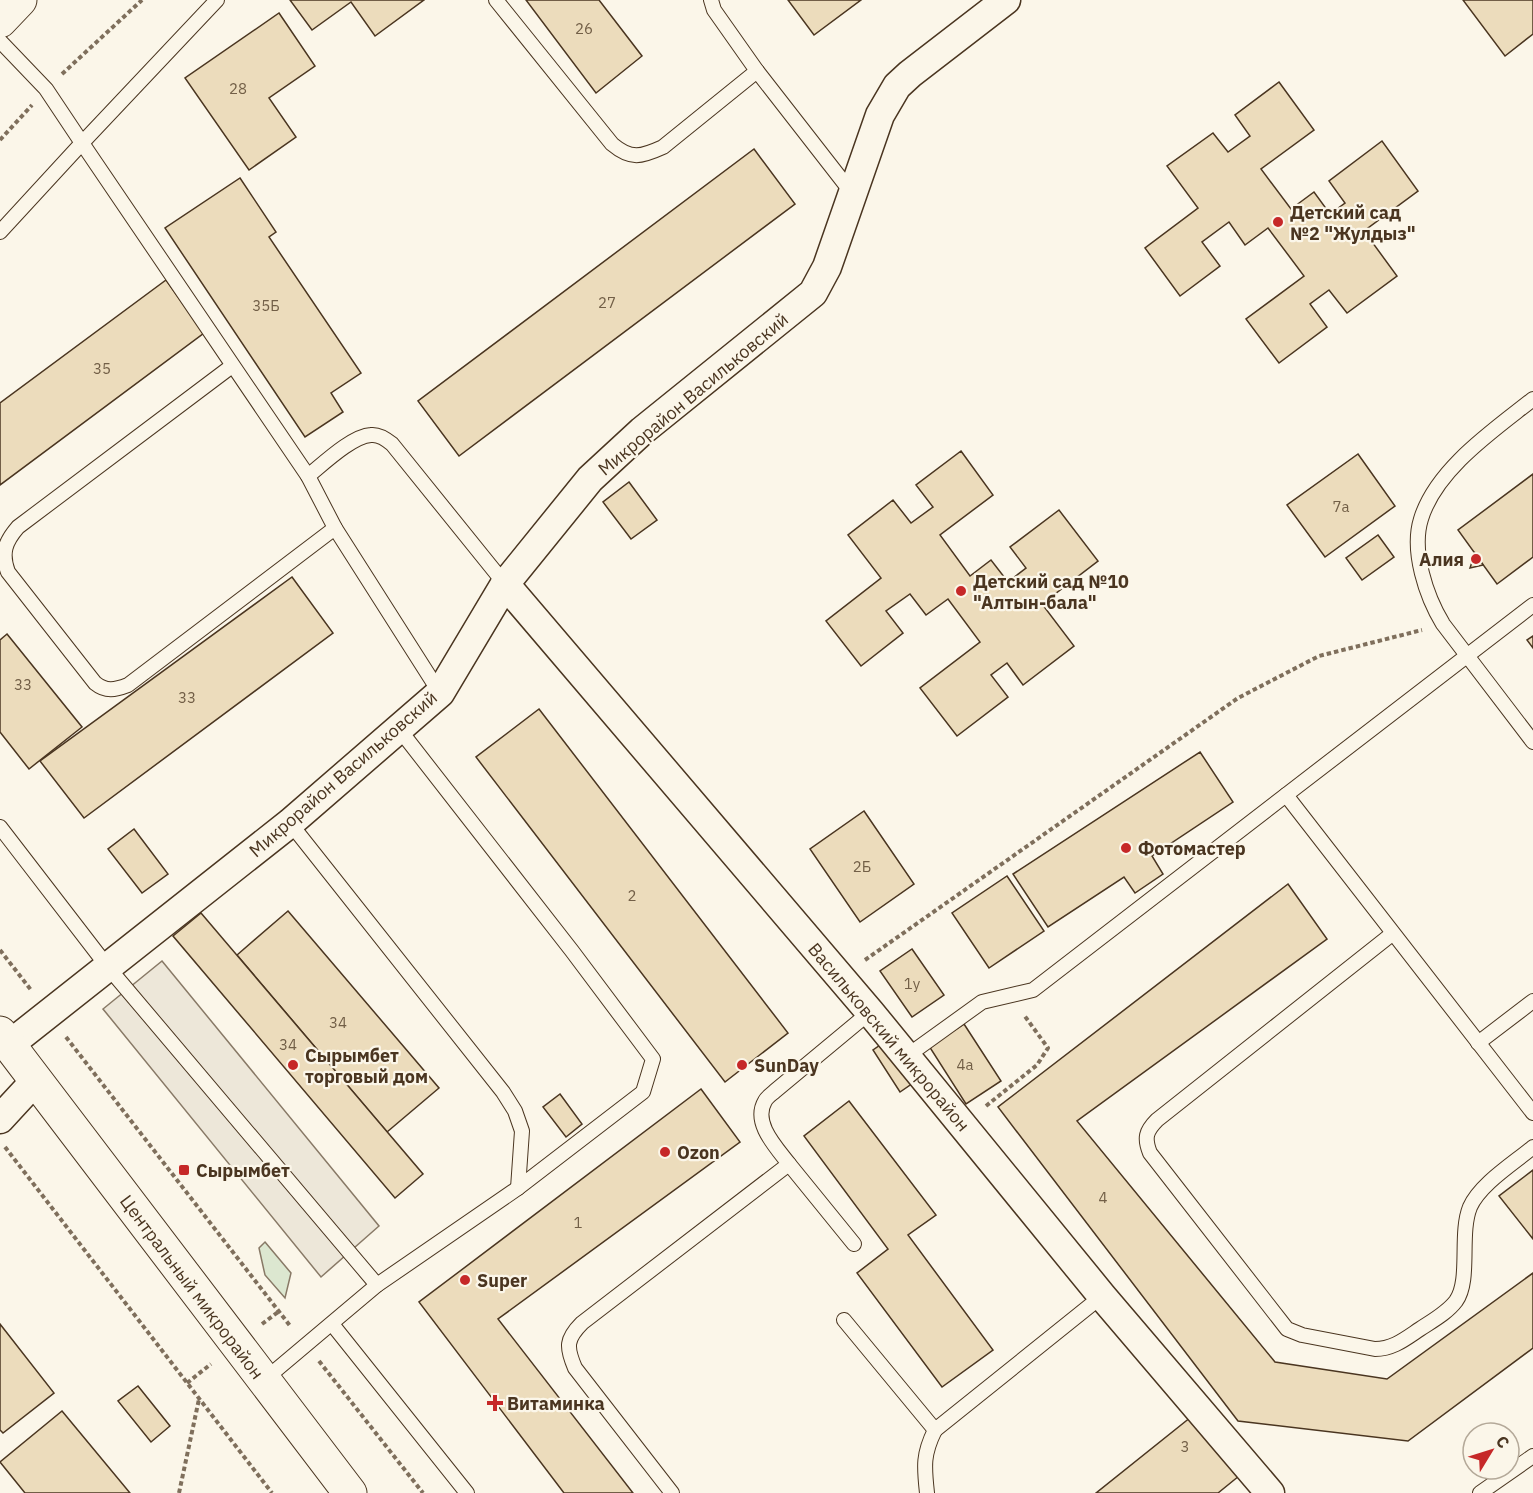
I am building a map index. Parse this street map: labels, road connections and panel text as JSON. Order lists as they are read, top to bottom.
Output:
{
  "streets": {
    "main road": ["Центральный микрорайон"],
    "street": ["Микрорайон Васильковский", "Васильковский микрорайон"]
  },
  "crossings": [
    ["Микрорайон Васильковский", "Васильковский микрорайон"],
    ["Микрорайон Васильковский", "Центральный микрорайон"]
  ],
  "places": {
    "other": [
      "Детский сад №2 \"Жулдыз\"",
      "Алия",
      "Детский сад №10 \"Алтын-бала\"",
      "Фотомастер",
      "Сырымбет торговый дом",
      "SunDay",
      "Ozon",
      "Super"
    ],
    "transit": ["Сырымбет"],
    "health": ["Витаминка"]
  },
  "house_numbers": [
    "26",
    "28",
    "27",
    "35Б",
    "35",
    "7а",
    "33",
    "33",
    "2Б",
    "2",
    "1у",
    "34",
    "34",
    "4а",
    "4",
    "1",
    "3"
  ],
  "north": "top right"
}
